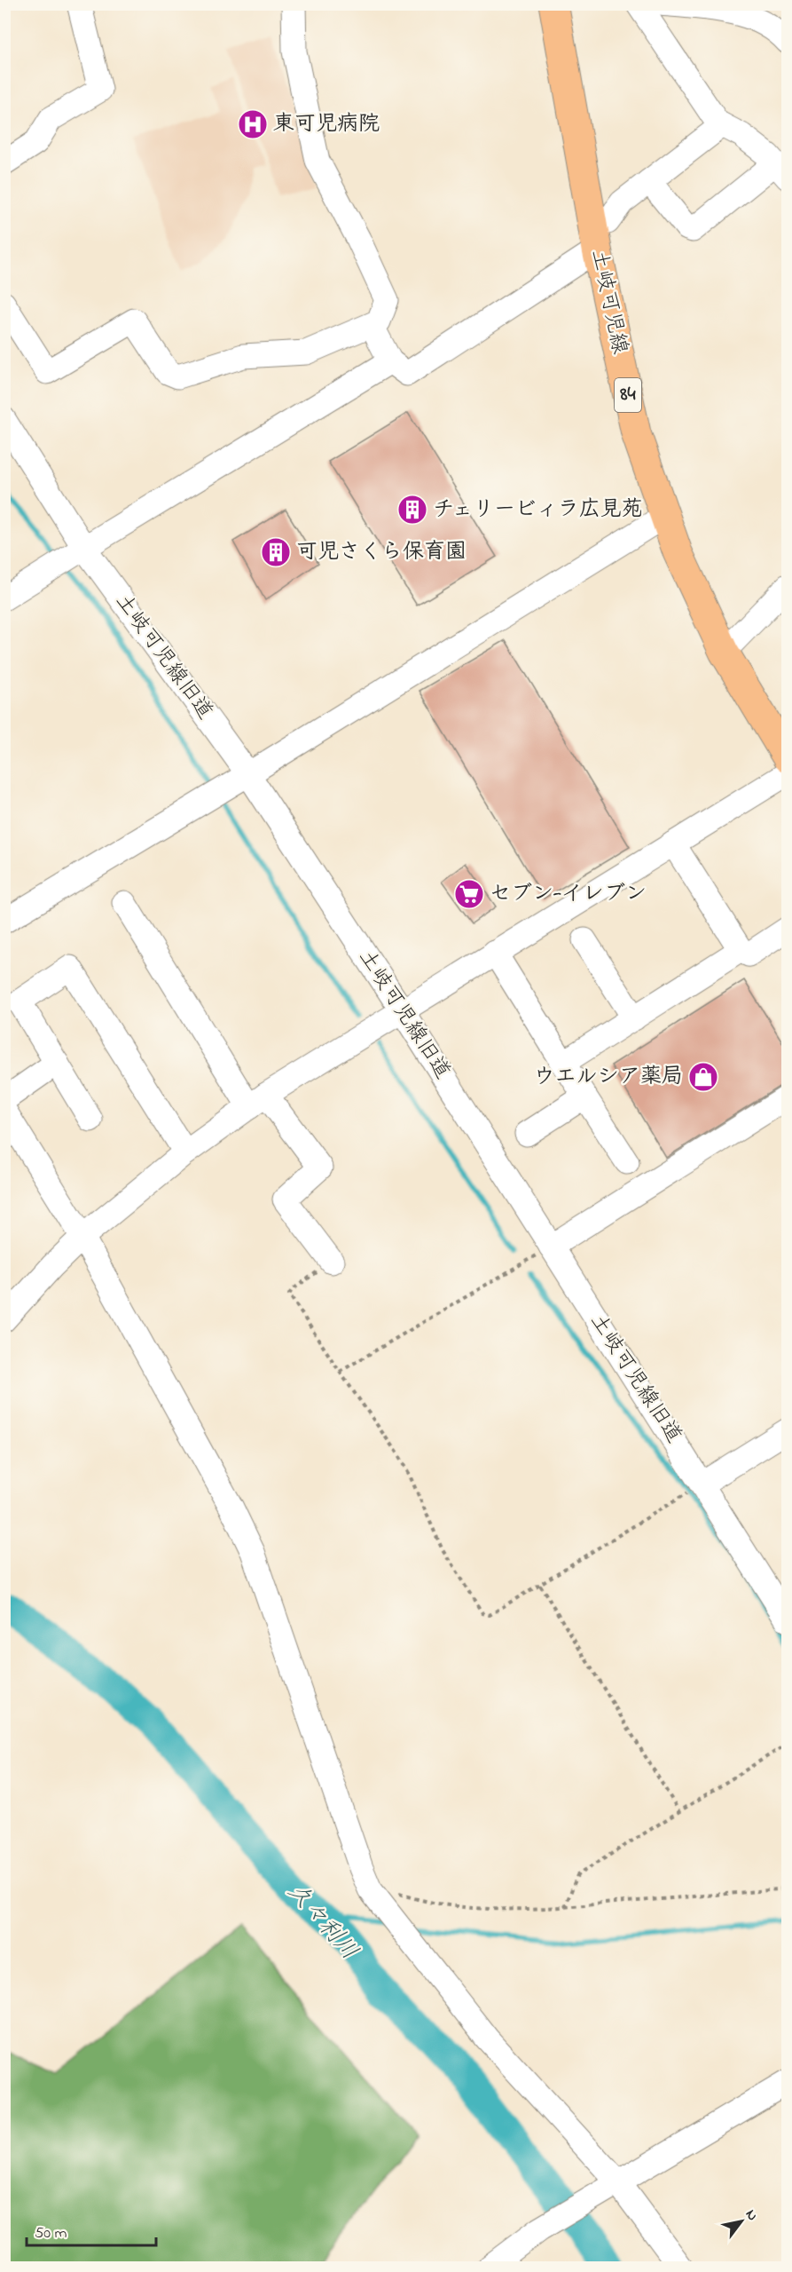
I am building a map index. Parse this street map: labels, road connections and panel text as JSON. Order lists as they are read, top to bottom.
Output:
{
  "streets": {
    "main road": ["土岐可児線", "84"],
    "street": ["土岐可児線旧道"]
  },
  "water": ["久々利川"],
  "places": {
    "hospital": ["東可児病院"],
    "building": ["チェリービィラ広見苑", "可児さくら保育園"],
    "supermarket": ["セブン-イレブン"],
    "shop": ["ウエルシア薬局"]
  },
  "scale_bar": "50 m",
  "north": "top right"
}
